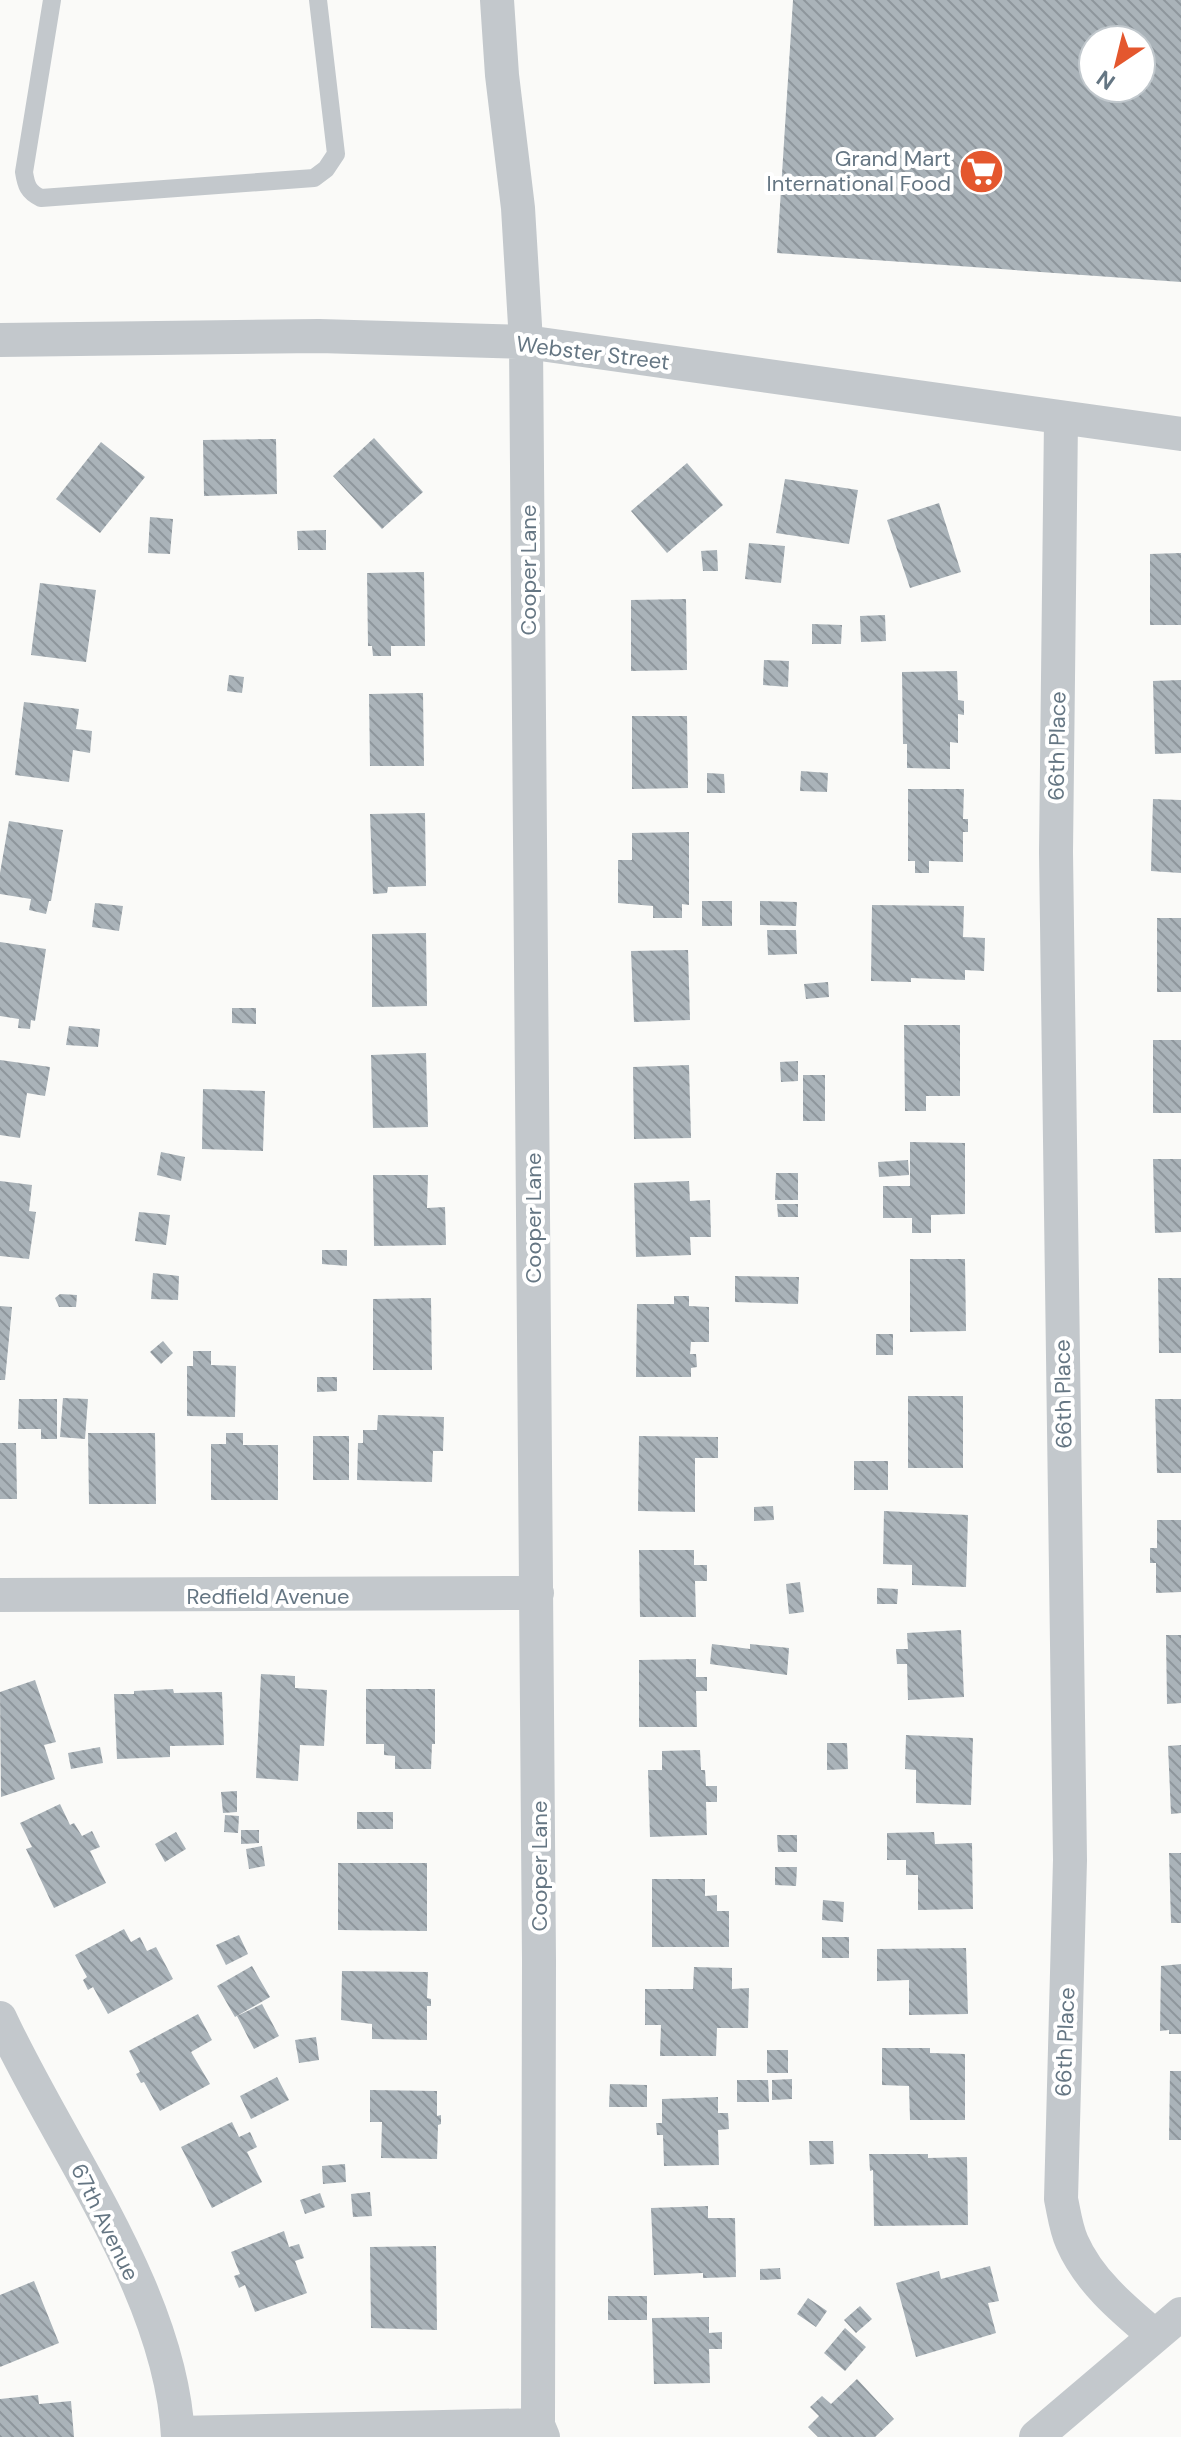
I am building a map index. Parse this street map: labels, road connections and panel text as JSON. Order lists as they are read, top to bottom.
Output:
{
  "streets": {
    "street": [
      "Webster Street",
      "Cooper Lane",
      "66th Place",
      "Redfield Avenue",
      "67th Avenue"
    ]
  },
  "crossings": [
    ["Webster Street", "Cooper Lane"],
    ["Webster Street", "66th Place"],
    ["Cooper Lane", "Redfield Avenue"]
  ],
  "places": {
    "supermarket": ["Grand Mart International Food"]
  },
  "north": "bottom left"
}
